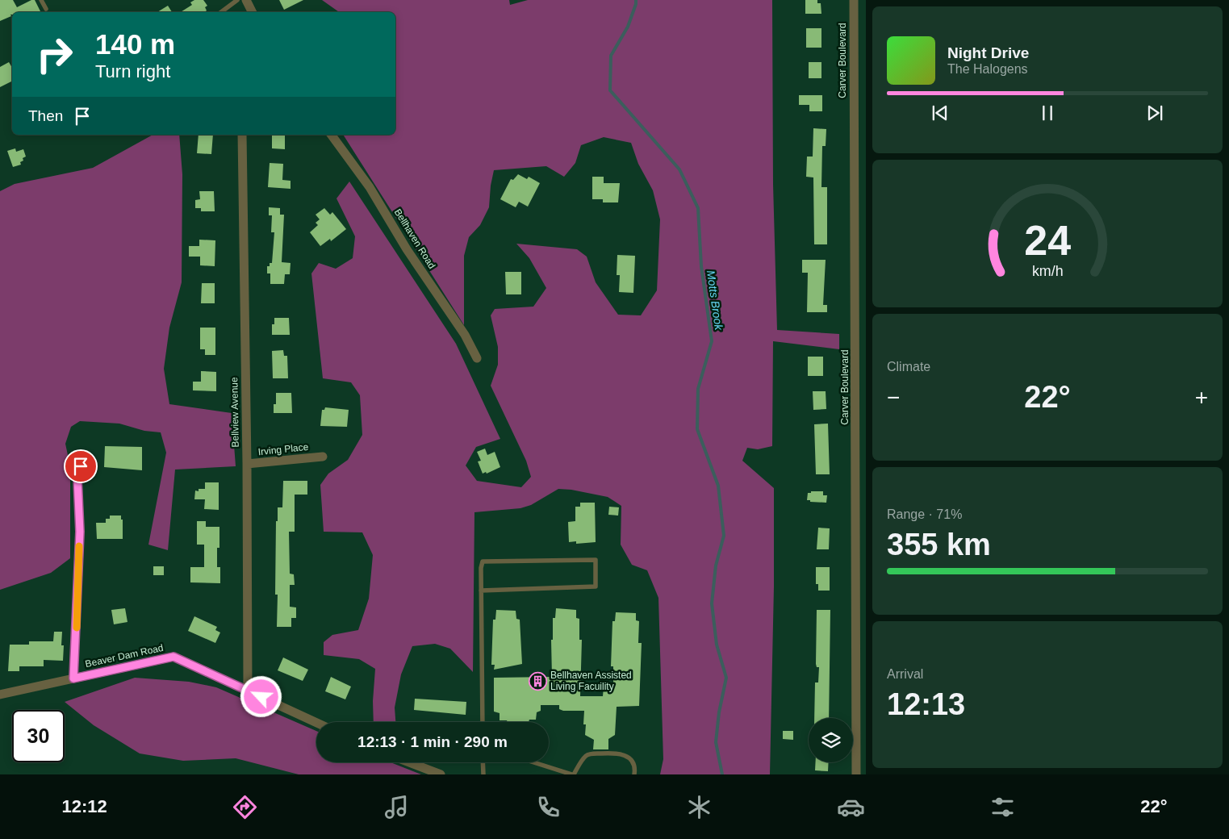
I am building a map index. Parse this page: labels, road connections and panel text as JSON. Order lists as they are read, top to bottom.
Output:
{
  "streets": {
    "street": [
      "Carver Boulevard",
      "Bellhaven Road",
      "Bellview Avenue",
      "Irving Place",
      "Beaver Dam Road"
    ]
  },
  "crossings": [
    ["Bellview Avenue", "Irving Place"],
    ["Bellview Avenue", "Beaver Dam Road"]
  ],
  "water": ["Motts Brook"],
  "places": {
    "building": ["Bellhaven Assisted Living Facuility"]
  },
  "page": {
    "turn": ["140 m", "Turn right"],
    "song": ["Night Drive", "The Halogens"],
    "then": "Then",
    "tile": [
      "Climate",
      ["Range · 71%", "355 km"],
      ["Arrival", "12:13"]
    ],
    "heat": ["−", "22°", "+"],
    "limit": "30",
    "trip": "12:13 · 1 min · 290 m",
    "tabs": ["12:12", "22°"],
    "gauge": ["24", "km/h"]
  }
}
